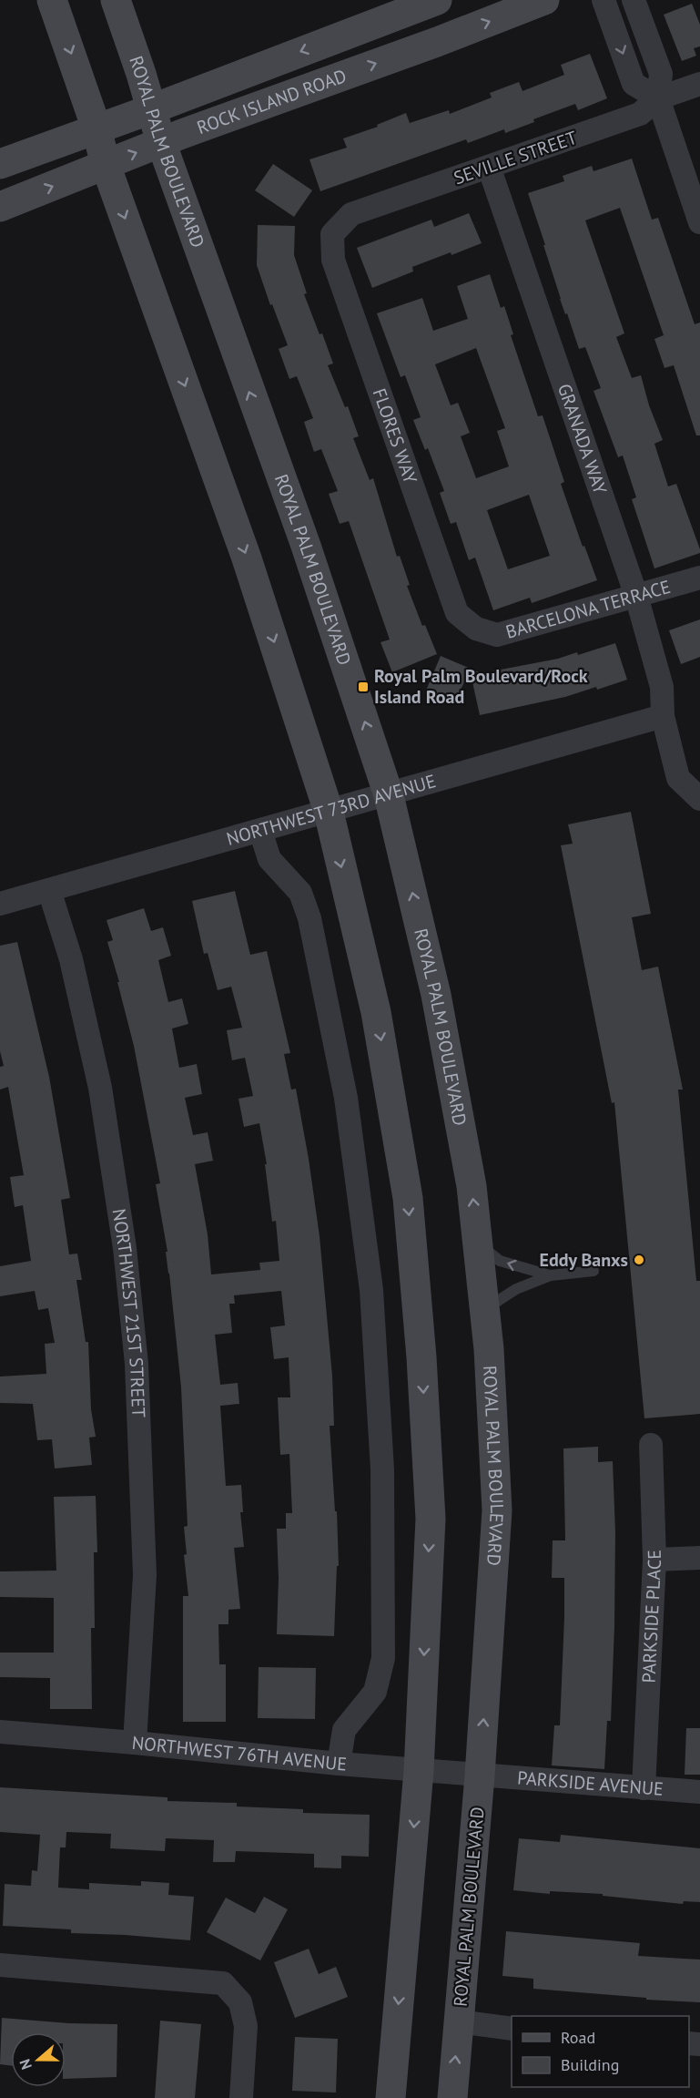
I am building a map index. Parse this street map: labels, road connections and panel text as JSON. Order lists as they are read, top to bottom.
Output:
{
  "streets": {
    "main road": ["ROCK ISLAND ROAD", "ROYAL PALM BOULEVARD"],
    "street": [
      "SEVILLE STREET",
      "FLORES WAY",
      "GRANADA WAY",
      "BARCELONA TERRACE",
      "NORTHWEST 73RD AVENUE",
      "NORTHWEST 21ST STREET",
      "PARKSIDE PLACE",
      "NORTHWEST 76TH AVENUE",
      "PARKSIDE AVENUE"
    ]
  },
  "crossings": [
    ["ROCK ISLAND ROAD", "ROYAL PALM BOULEVARD"],
    ["ROYAL PALM BOULEVARD", "NORTHWEST 73RD AVENUE"],
    ["ROYAL PALM BOULEVARD", "NORTHWEST 76TH AVENUE"],
    ["ROYAL PALM BOULEVARD", "PARKSIDE AVENUE"],
    ["SEVILLE STREET", "FLORES WAY"],
    ["SEVILLE STREET", "GRANADA WAY"],
    ["FLORES WAY", "BARCELONA TERRACE"],
    ["GRANADA WAY", "BARCELONA TERRACE"],
    ["GRANADA WAY", "NORTHWEST 73RD AVENUE"],
    ["NORTHWEST 73RD AVENUE", "NORTHWEST 21ST STREET"],
    ["NORTHWEST 21ST STREET", "NORTHWEST 76TH AVENUE"],
    ["PARKSIDE PLACE", "PARKSIDE AVENUE"],
    ["NORTHWEST 76TH AVENUE", "PARKSIDE AVENUE"]
  ],
  "places": {
    "transit": ["Royal Palm Boulevard/Rock Island Road"],
    "other": ["Eddy Banxs"]
  },
  "legend": ["Road", "Building"],
  "north": "left"
}
